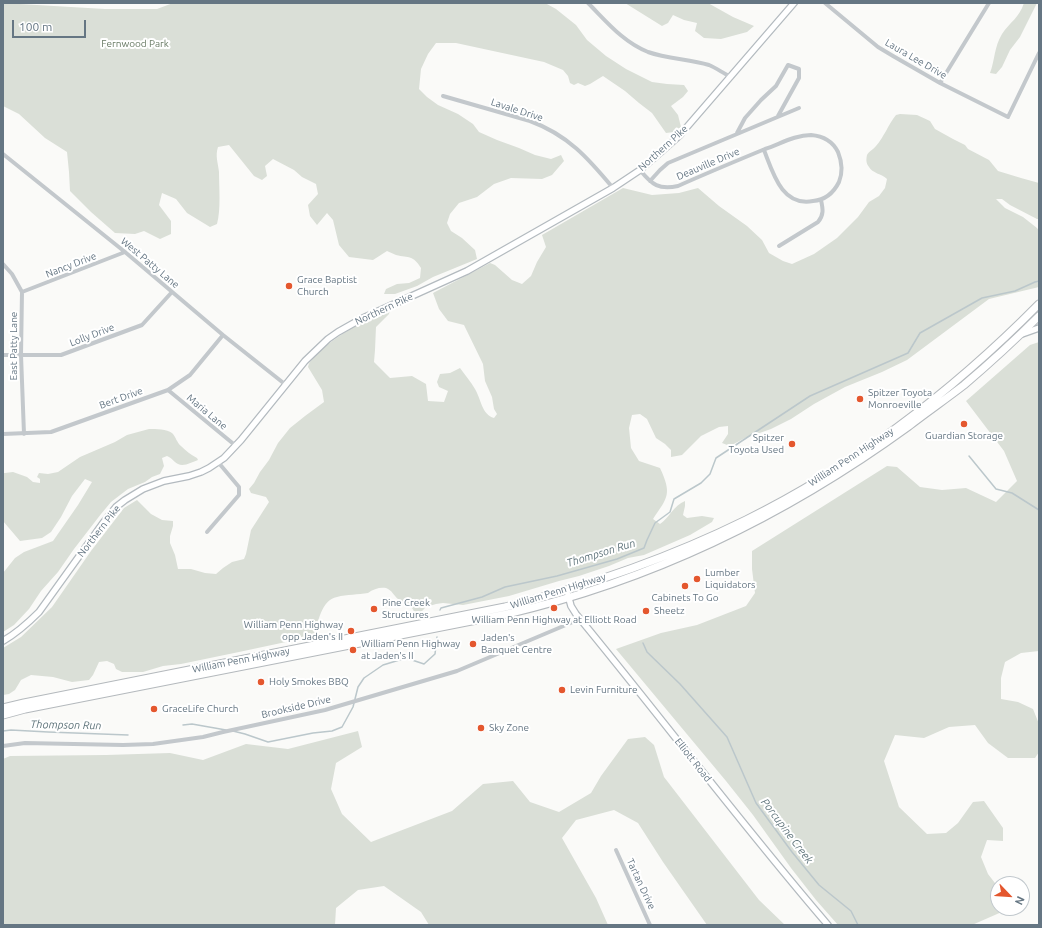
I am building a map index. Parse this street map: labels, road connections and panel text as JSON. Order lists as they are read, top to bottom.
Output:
{
  "streets": {
    "highway": ["William Penn Highway"],
    "main road": ["Northern Pike", "Elliott Road"],
    "street": [
      "Laura Lee Drive",
      "Lavale Drive",
      "Deauville Drive",
      "West Patty Lane",
      "Nancy Drive",
      "Lolly Drive",
      "East Patty Lane",
      "Bert Drive",
      "Maria Lane",
      "Brookside Drive",
      "Tartan Drive"
    ]
  },
  "crossings": [
    ["Lavale Drive", "Northern Pike"],
    ["Northern Pike", "Deauville Drive"],
    ["Northern Pike", "West Patty Lane"],
    ["Northern Pike", "Maria Lane"],
    ["West Patty Lane", "Nancy Drive"],
    ["West Patty Lane", "Lolly Drive"],
    ["West Patty Lane", "Bert Drive"],
    ["Nancy Drive", "East Patty Lane"],
    ["Lolly Drive", "East Patty Lane"],
    ["East Patty Lane", "Bert Drive"],
    ["Bert Drive", "Maria Lane"],
    ["William Penn Highway", "Elliott Road"],
    ["Brookside Drive", "Elliott Road"]
  ],
  "water": ["Thompson Run", "Porcupine Creek"],
  "parks": ["Fernwood Park"],
  "places": [
    "Grace Baptist Church",
    "Spitzer Toyota Monroeville",
    "Guardian Storage",
    "Spitzer Toyota Used",
    "Lumber Liquidators",
    "Cabinets To Go",
    "William Penn Highway at Elliott Road",
    "Pine Creek Structures",
    "Sheetz",
    "William Penn Highway opp Jaden's II",
    "Jaden's Banquet Centre",
    "William Penn Highway at Jaden's II",
    "Holy Smokes BBQ",
    "Levin Furniture",
    "GraceLife Church",
    "Sky Zone"
  ],
  "scale_bar": "100 m",
  "north": "bottom right"
}
